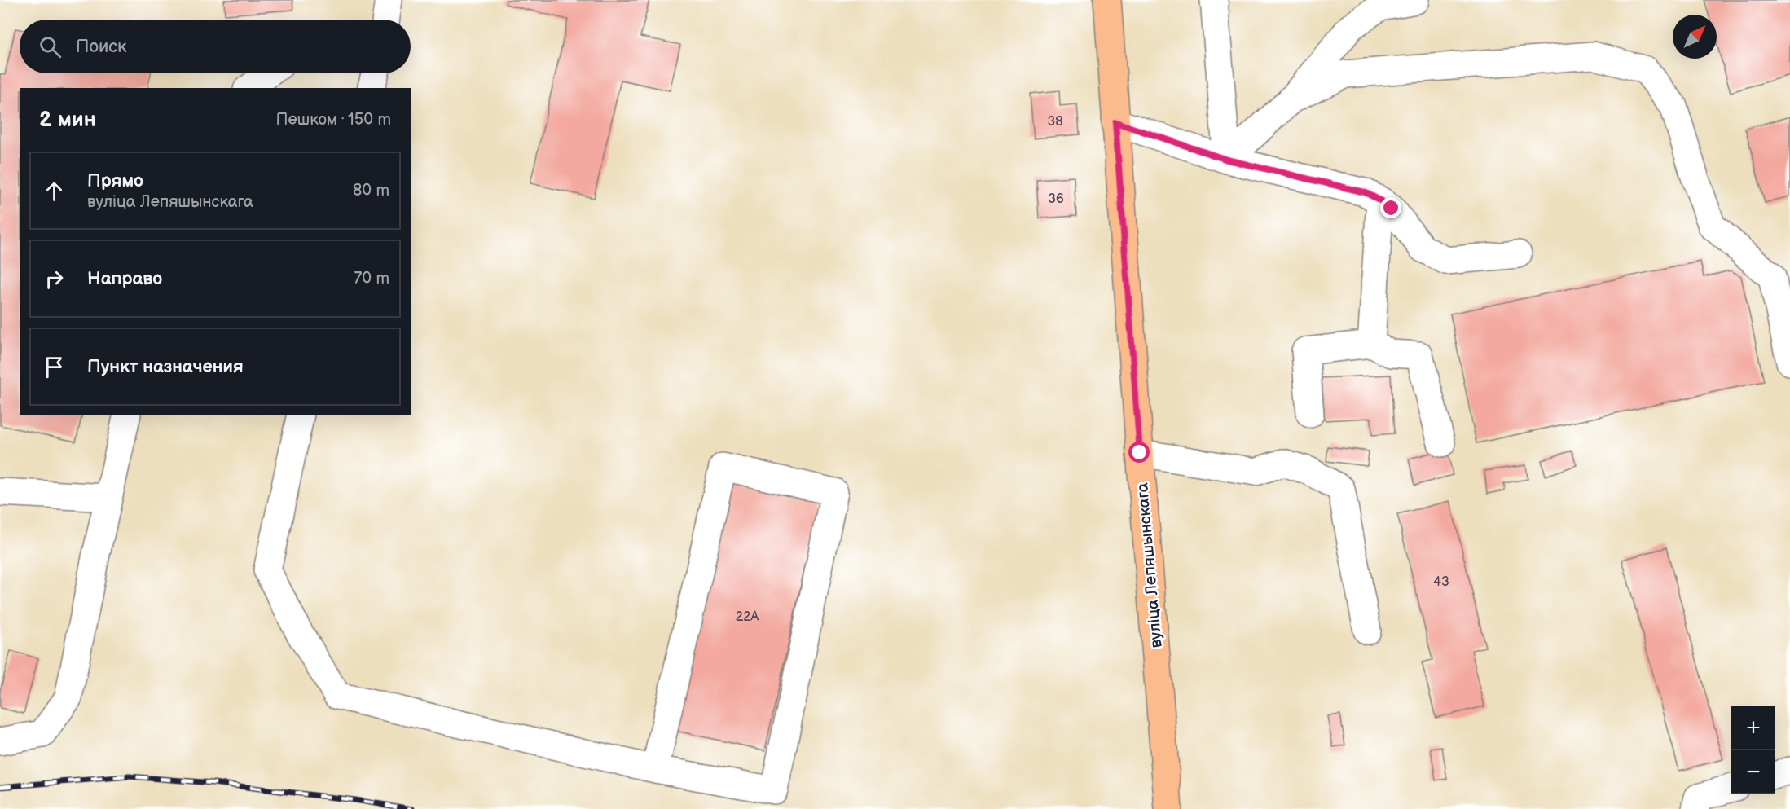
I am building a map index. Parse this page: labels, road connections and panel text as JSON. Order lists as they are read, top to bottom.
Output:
{
  "streets": {
    "main road": ["вуліца Лепяшынскага"]
  },
  "house_numbers": [
    "38",
    "36",
    "43",
    "22А"
  ],
  "north": "top right",
  "page": {
    "search": "Поиск",
    "heading": ["2 мин", "Пешком · 150 m"],
    "list": [
      ["Прямо", "вуліца Лепяшынскага", "80 m"],
      ["Направо", "70 m"],
      "Пункт назначения"
    ],
    "map_buttons": ["+", "−"]
  }
}
